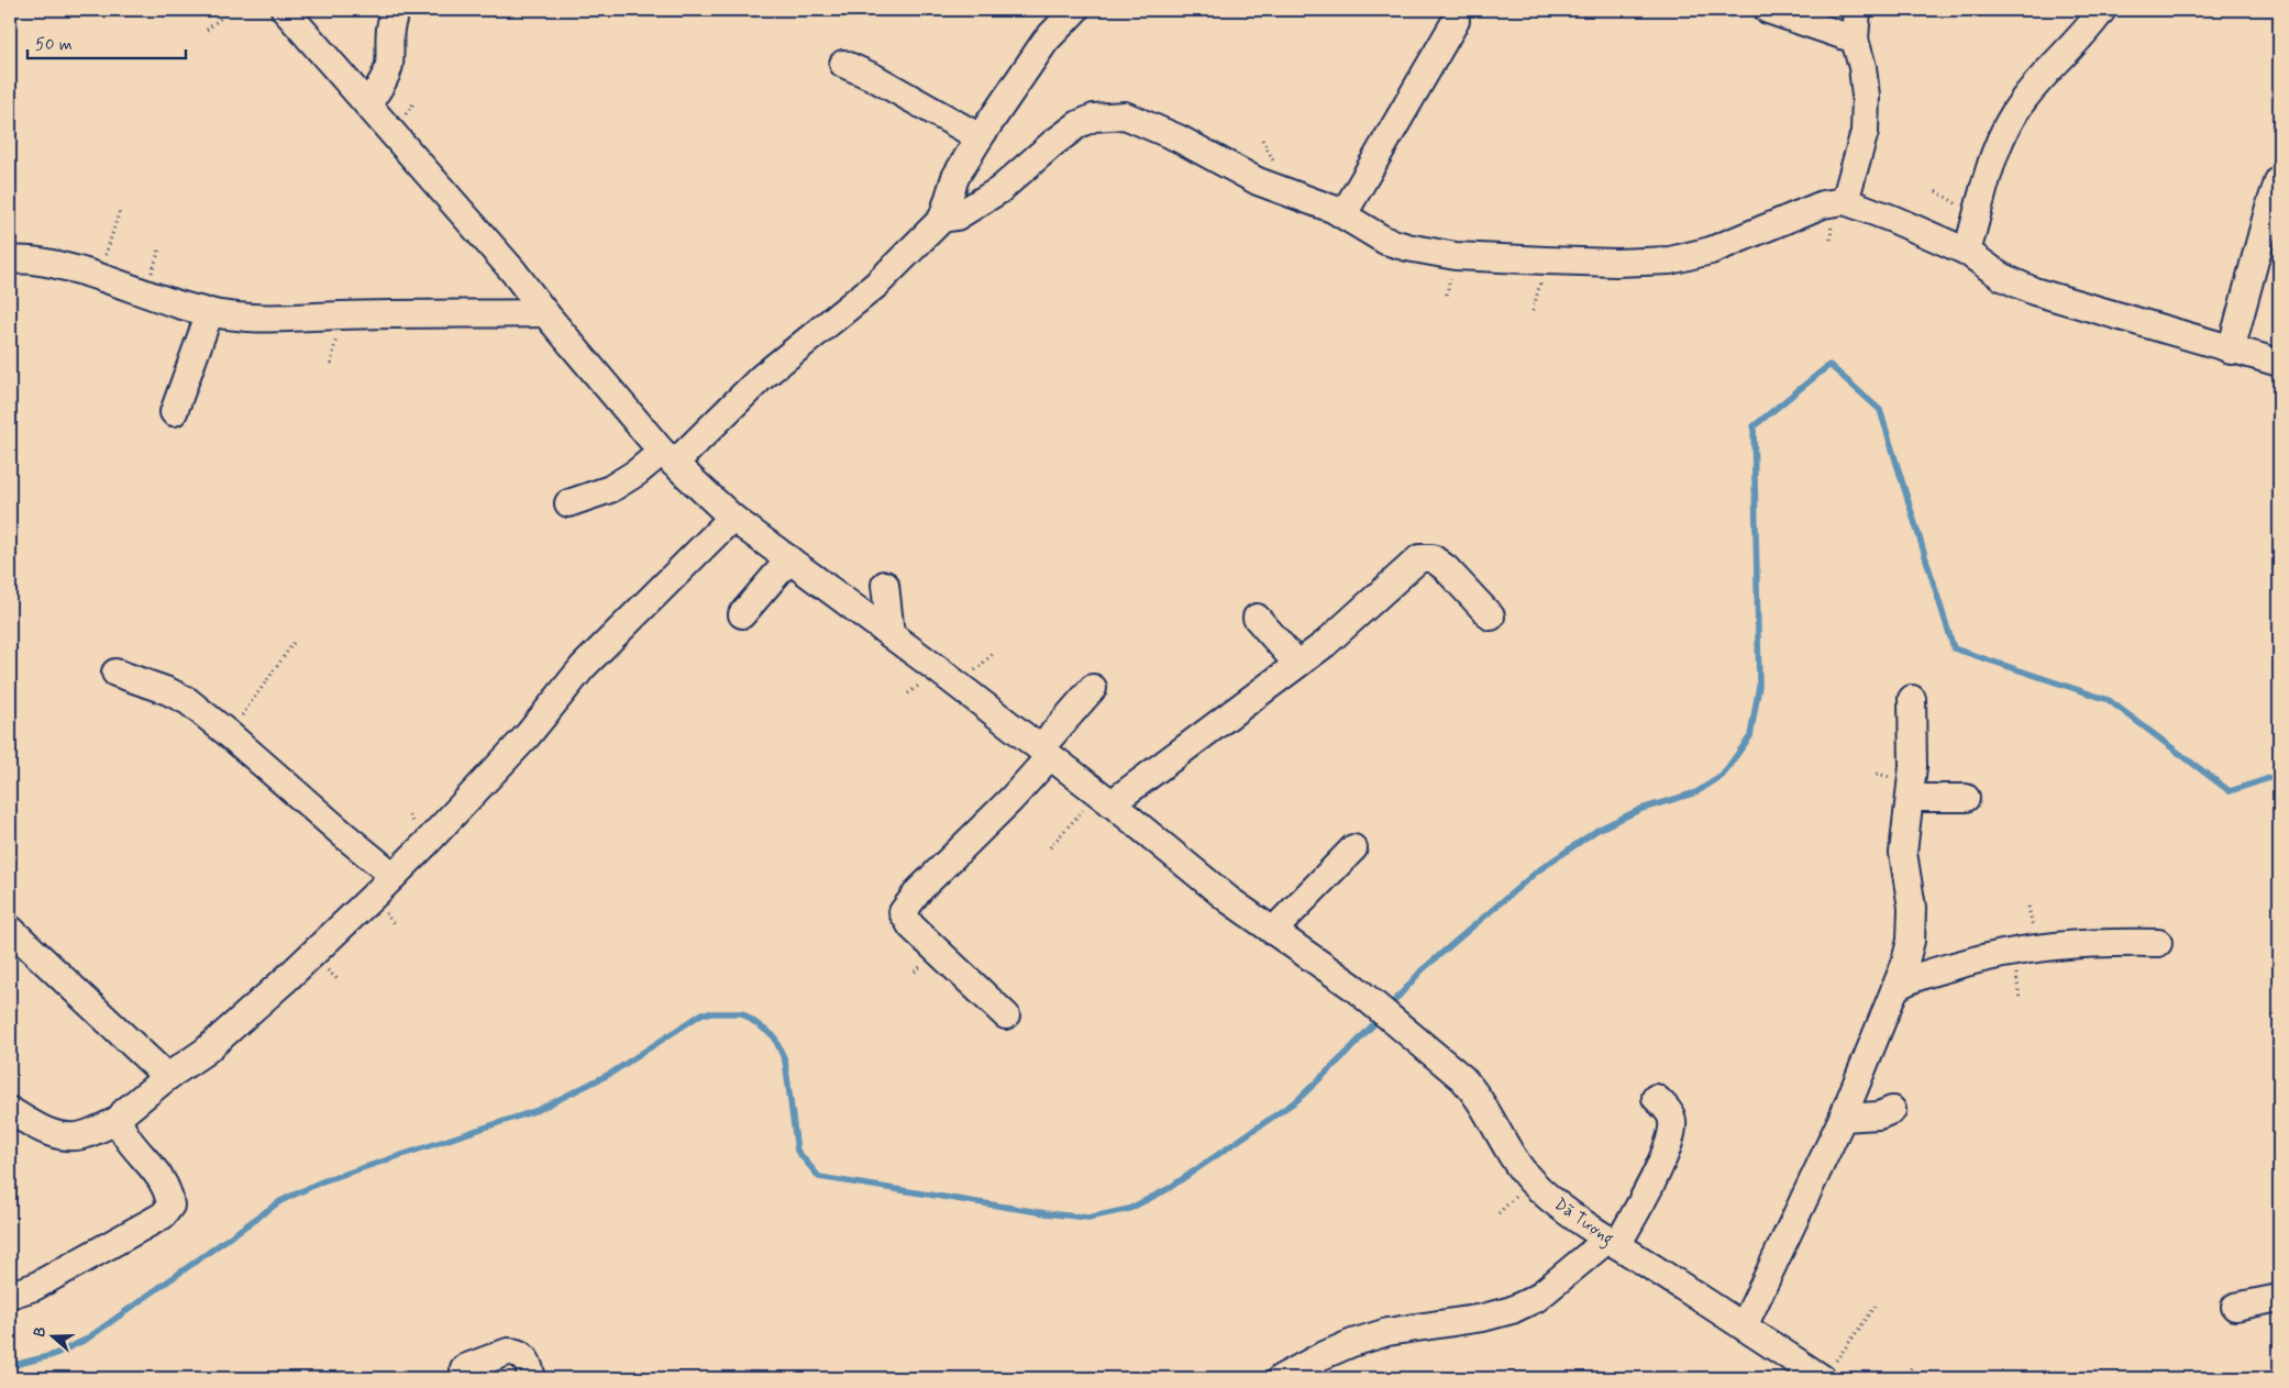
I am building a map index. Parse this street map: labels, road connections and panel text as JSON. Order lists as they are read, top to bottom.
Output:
{
  "streets": {
    "street": ["Dã Tượng"]
  },
  "scale_bar": "50 m",
  "north": "left"
}
